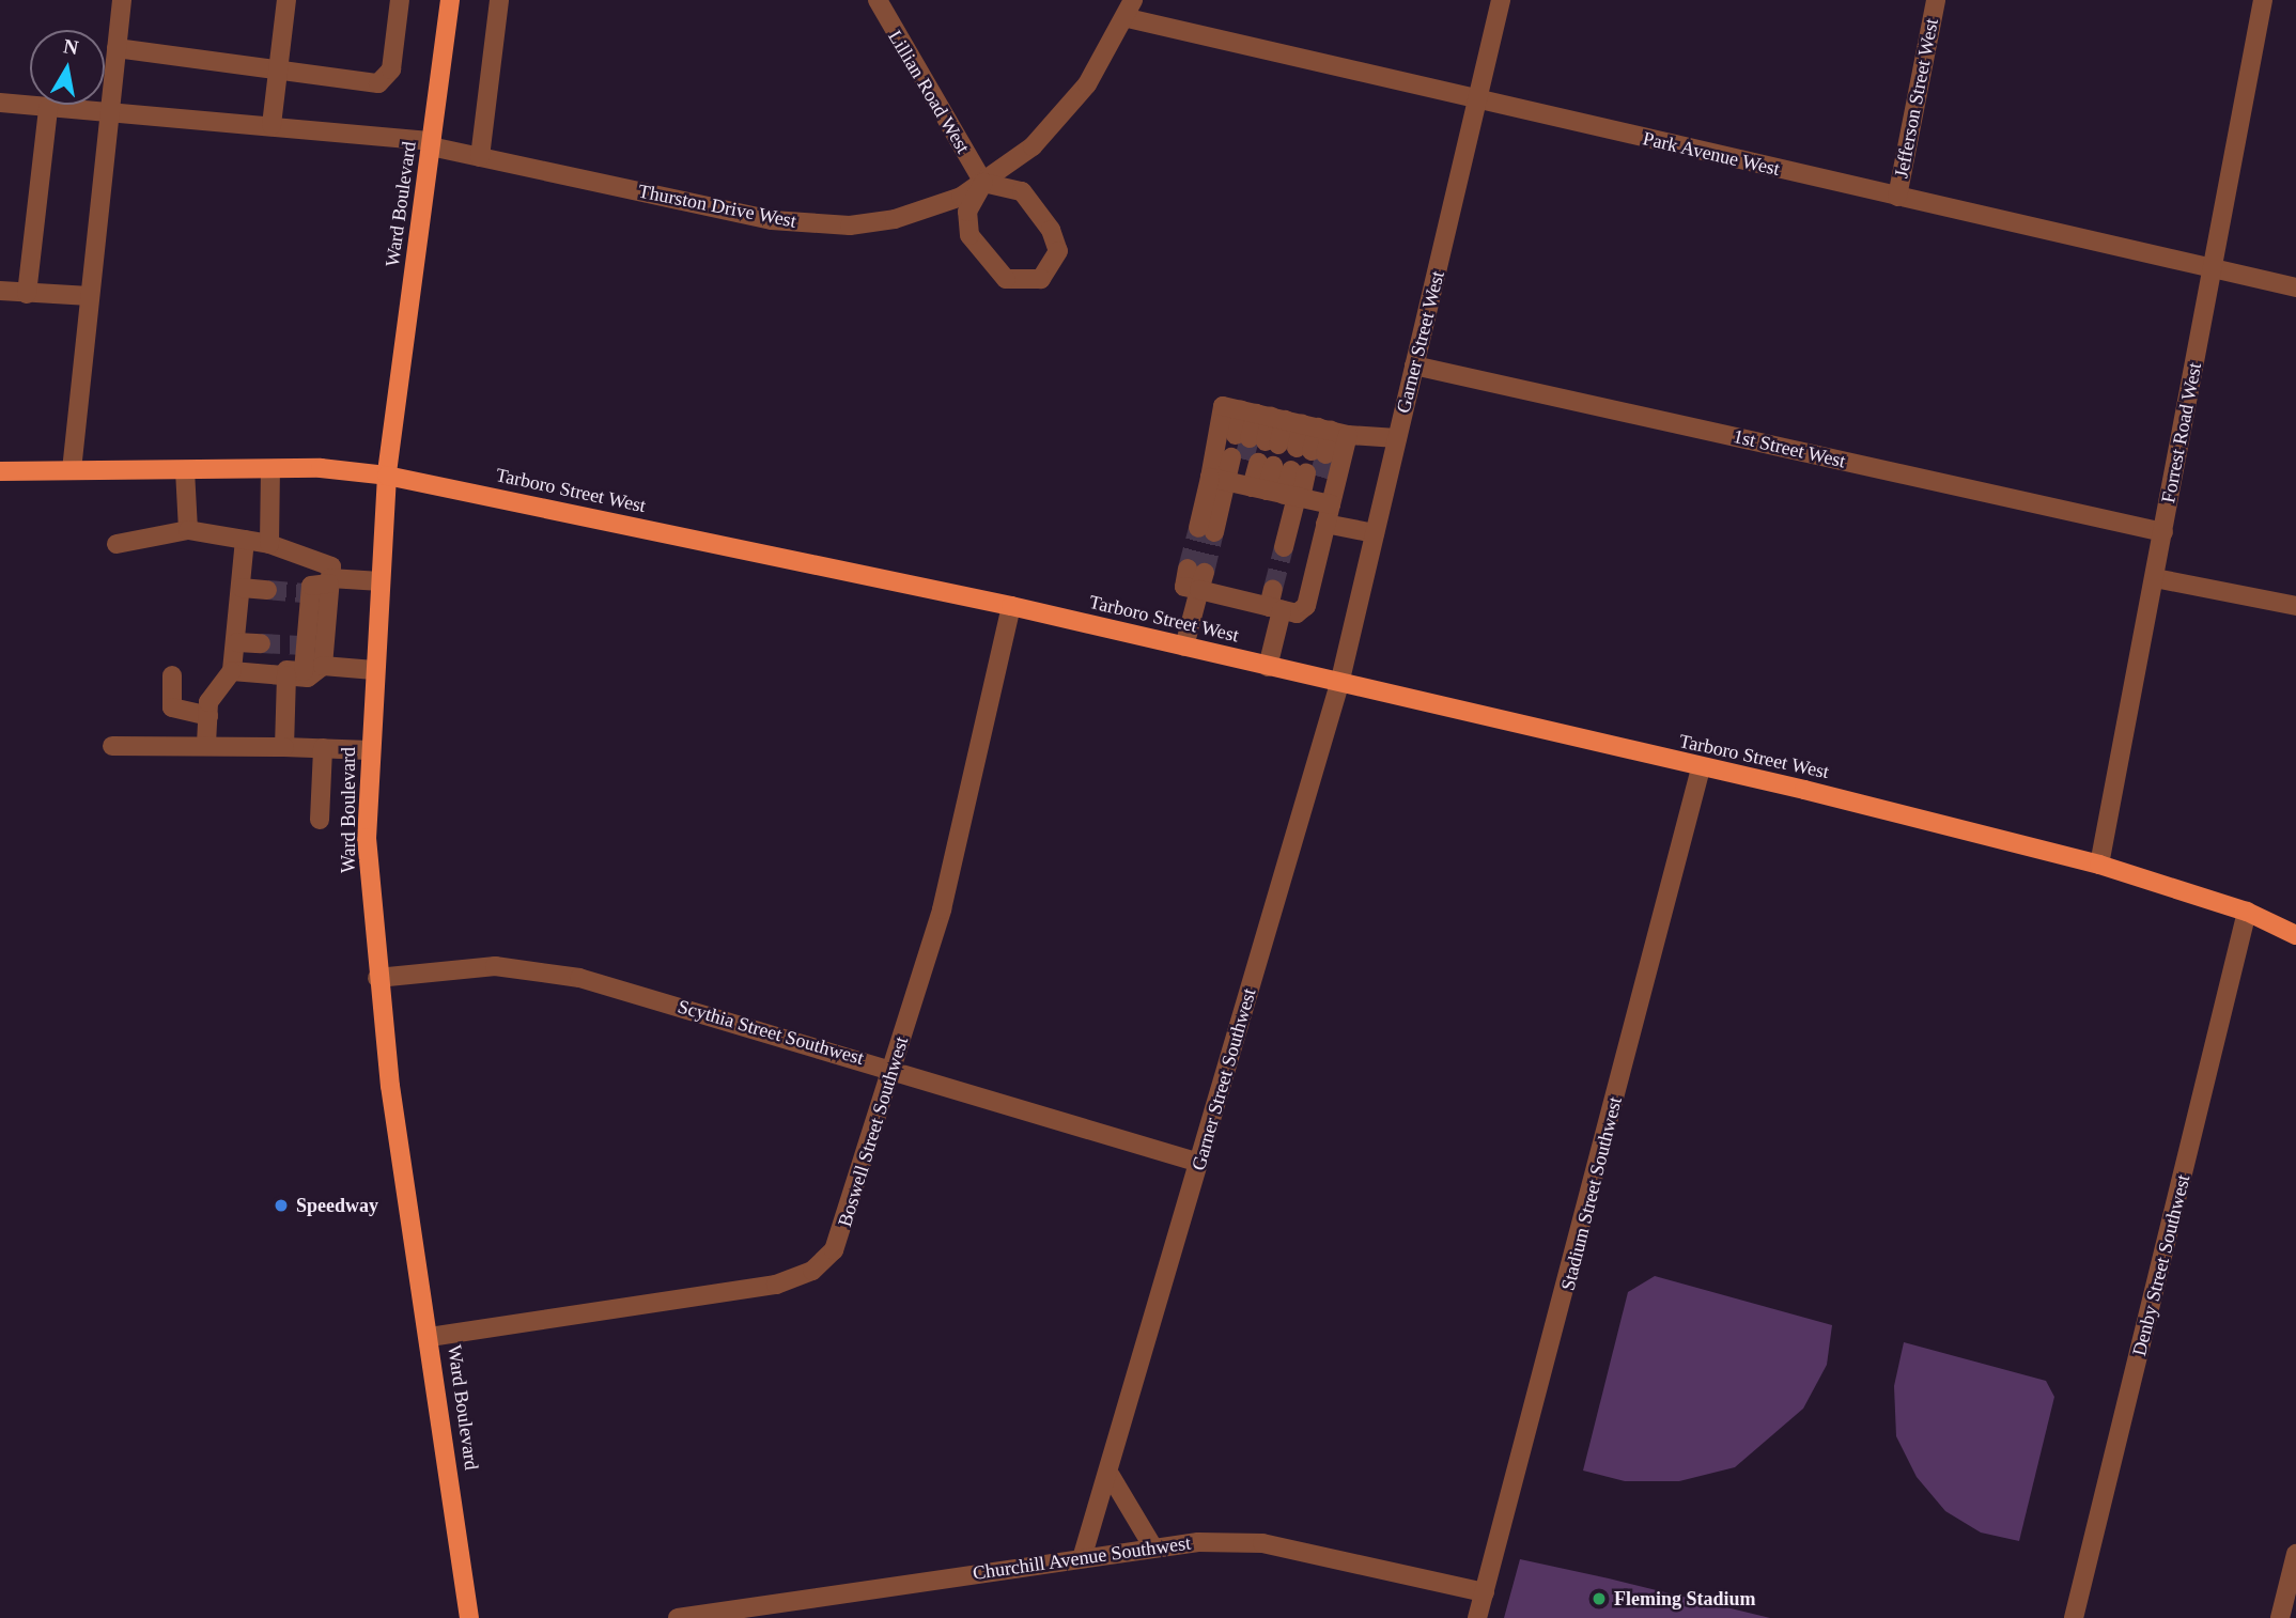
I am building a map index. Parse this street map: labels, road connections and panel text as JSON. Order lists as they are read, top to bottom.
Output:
{
  "streets": {
    "main road": ["Ward Boulevard", "Tarboro Street West"],
    "street": [
      "Lillian Road West",
      "Jefferson Street West",
      "Park Avenue West",
      "Thurston Drive West",
      "Garner Street West",
      "Forrest Road West",
      "1st Street West",
      "Scythia Street Southwest",
      "Garner Street Southwest",
      "Boswell Street Southwest",
      "Stadium Street Southwest",
      "Denby Street Southwest",
      "Churchill Avenue Southwest"
    ]
  },
  "crossings": [
    ["Lillian Road West", "Thurston Drive West"],
    ["Jefferson Street West", "Park Avenue West"],
    ["Park Avenue West", "Thurston Drive West"],
    ["Park Avenue West", "Garner Street West"],
    ["Park Avenue West", "Forrest Road West"],
    ["Ward Boulevard", "Thurston Drive West"],
    ["Ward Boulevard", "Tarboro Street West"],
    ["Ward Boulevard", "Scythia Street Southwest"],
    ["Ward Boulevard", "Boswell Street Southwest"],
    ["Garner Street West", "1st Street West"],
    ["Garner Street West", "Tarboro Street West"],
    ["Garner Street West", "Garner Street Southwest"],
    ["Forrest Road West", "1st Street West"],
    ["Forrest Road West", "Tarboro Street West"],
    ["Tarboro Street West", "Garner Street Southwest"],
    ["Tarboro Street West", "Boswell Street Southwest"],
    ["Tarboro Street West", "Stadium Street Southwest"],
    ["Tarboro Street West", "Denby Street Southwest"],
    ["Scythia Street Southwest", "Garner Street Southwest"],
    ["Scythia Street Southwest", "Boswell Street Southwest"],
    ["Garner Street Southwest", "Churchill Avenue Southwest"],
    ["Stadium Street Southwest", "Churchill Avenue Southwest"]
  ],
  "places": ["Speedway", "Fleming Stadium"],
  "north": "top"
}
